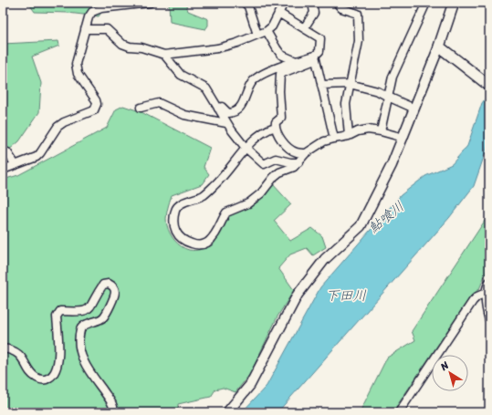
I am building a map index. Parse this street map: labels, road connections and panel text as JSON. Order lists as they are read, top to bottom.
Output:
{
  "water": ["鮎喰川", "下田川"],
  "north": "top left"
}
